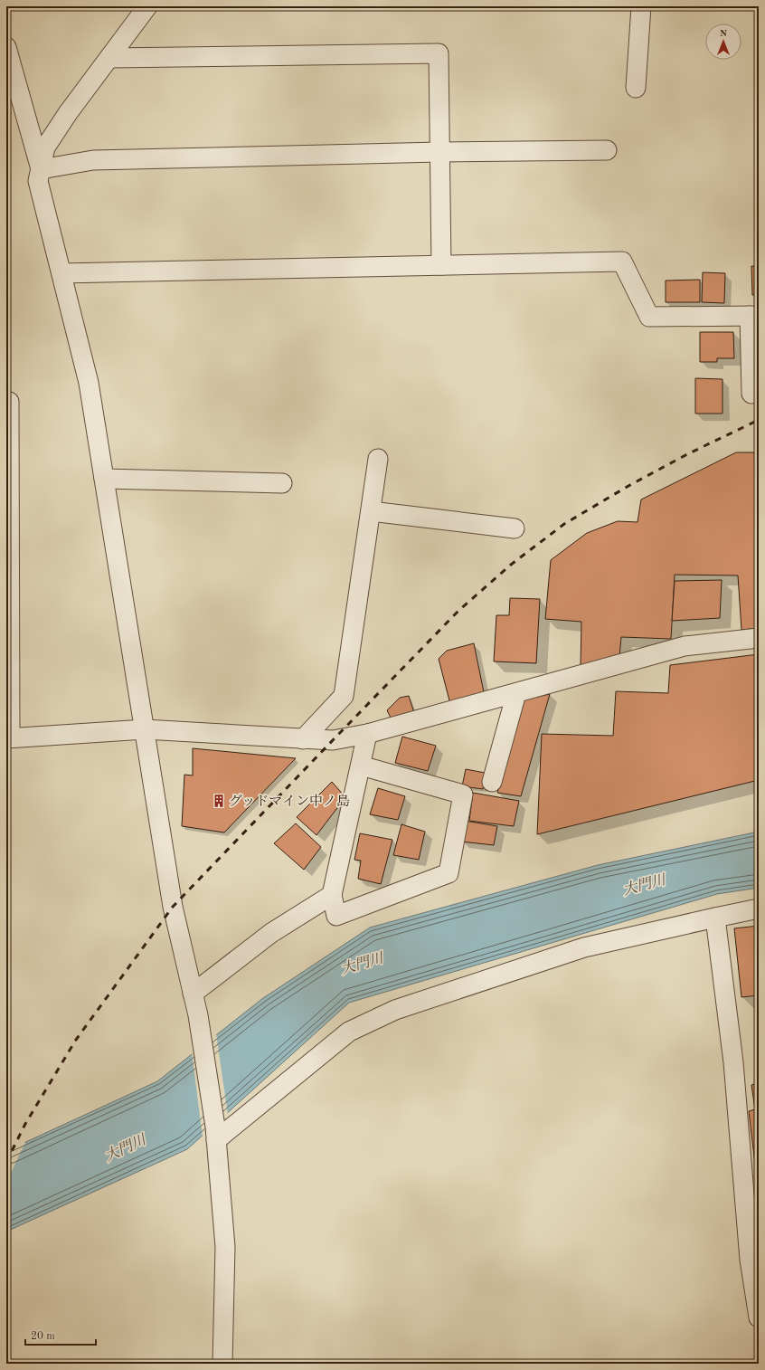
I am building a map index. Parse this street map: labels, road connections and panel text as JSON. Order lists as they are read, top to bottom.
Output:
{
  "water": ["大門川"],
  "places": {
    "building": ["グッドマイン中ノ島"]
  },
  "scale_bar": "20 m",
  "north": "top"
}
